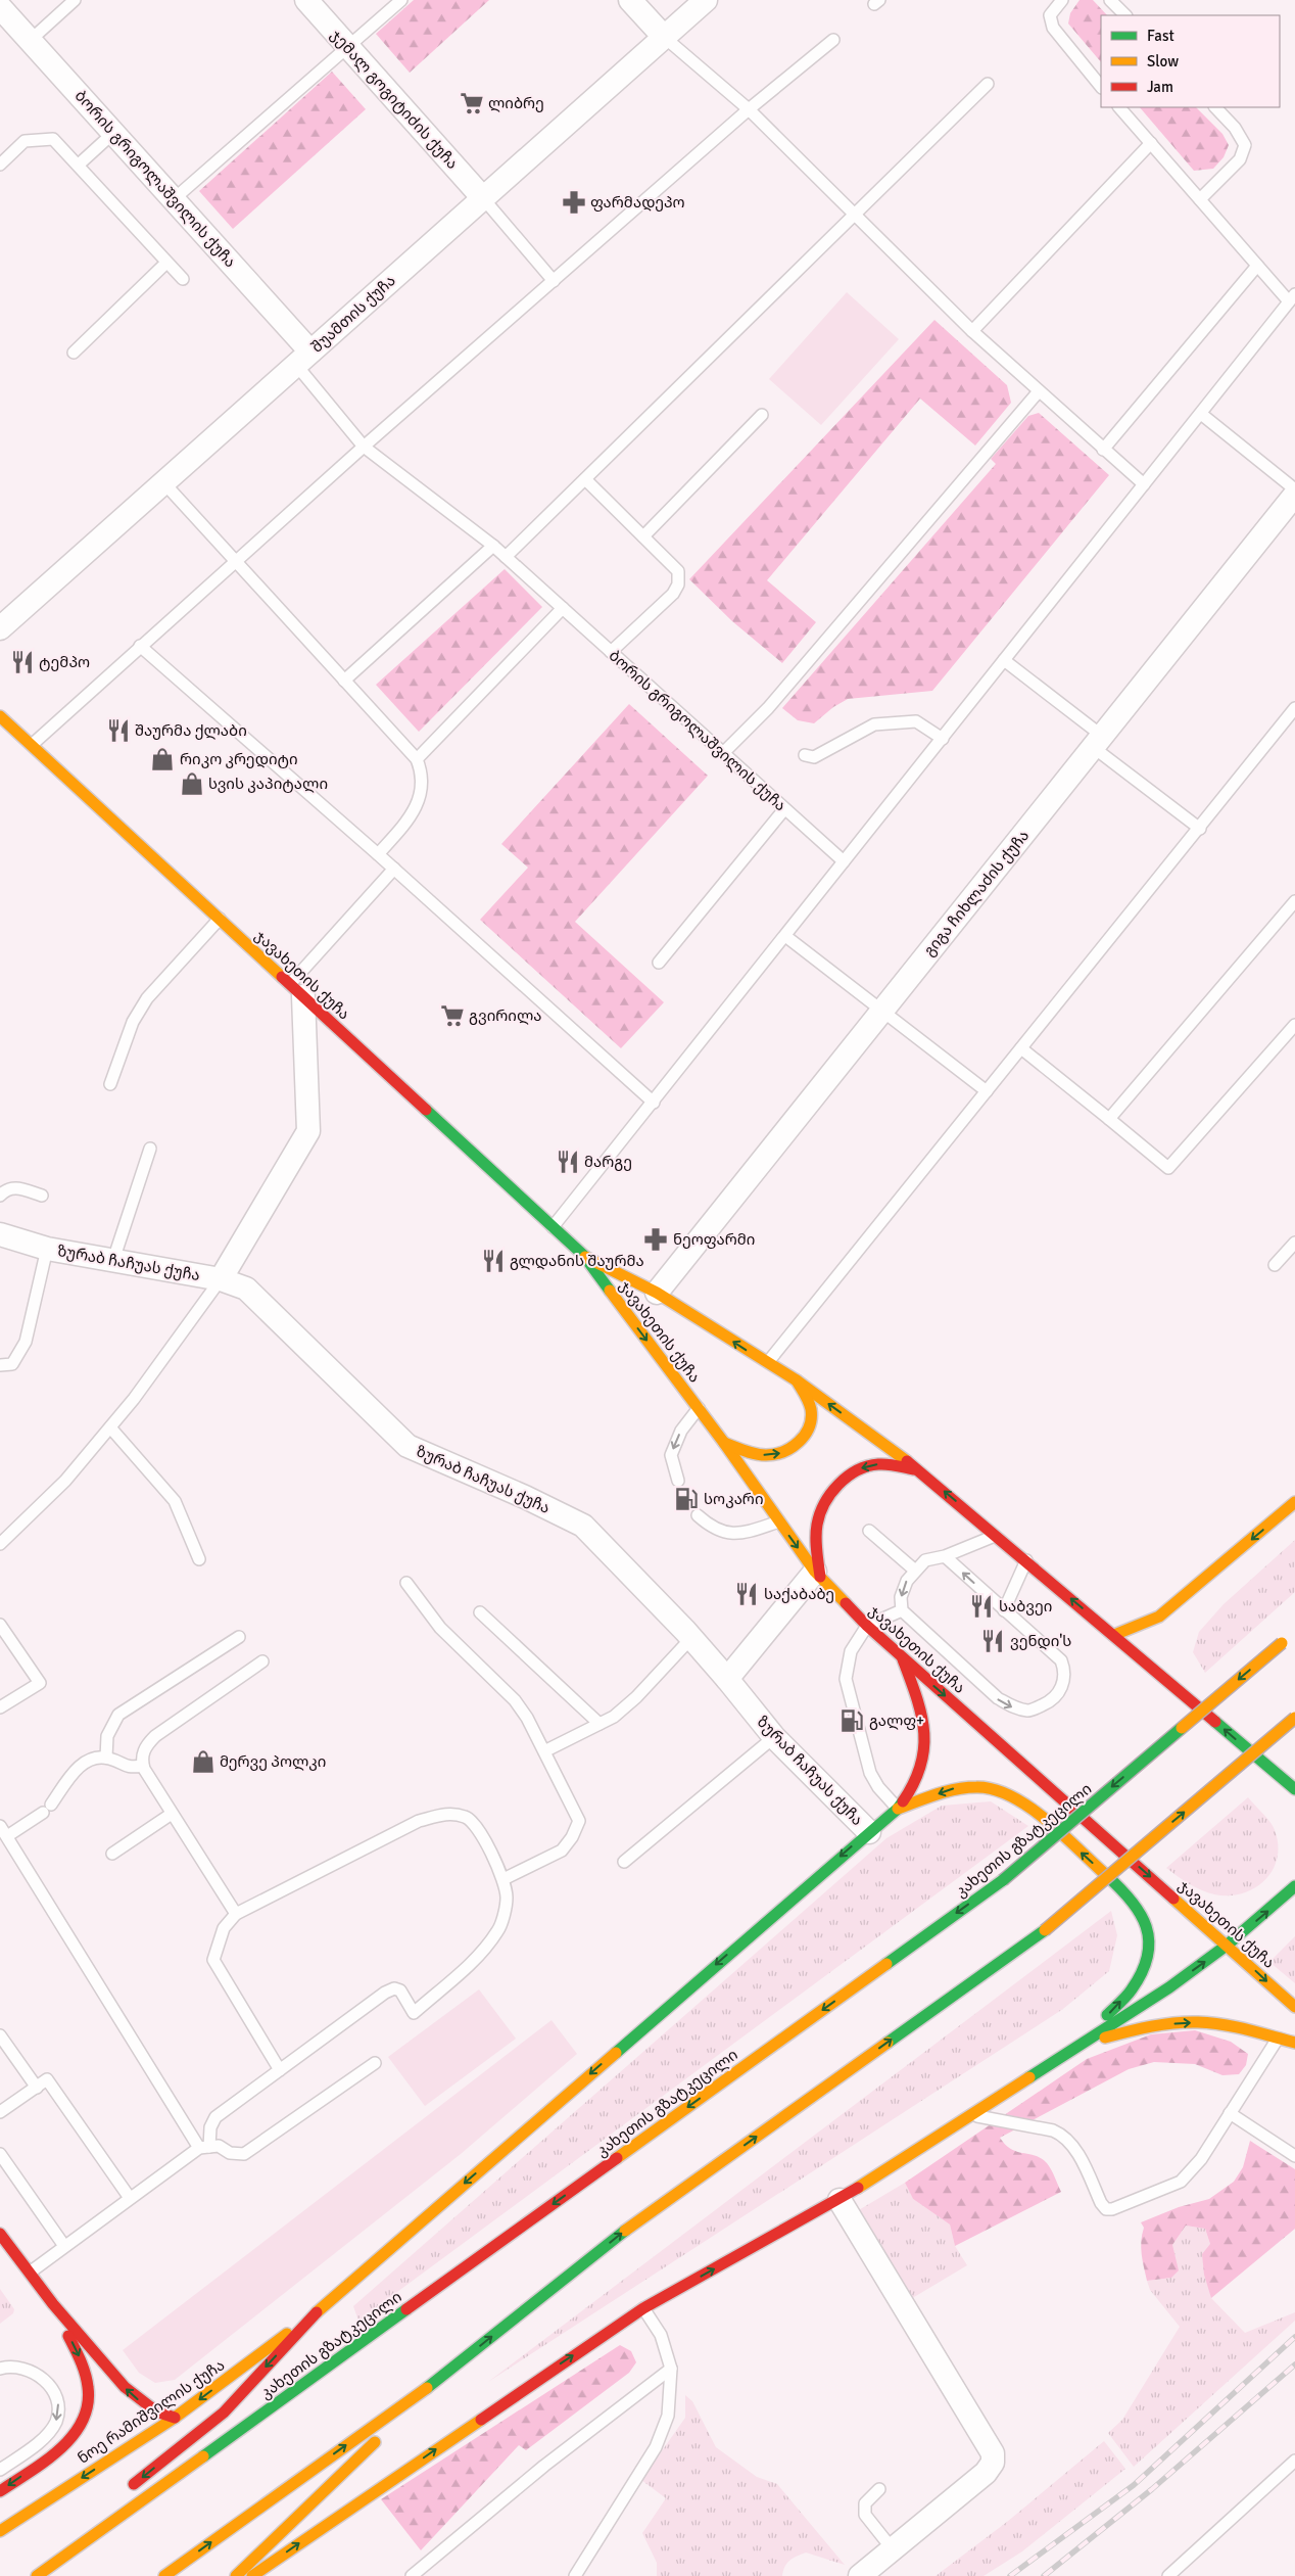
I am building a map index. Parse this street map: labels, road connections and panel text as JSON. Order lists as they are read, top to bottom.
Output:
{
  "streets": {
    "main road": ["ჯავახეთის ქუჩა", "კახეთის გზატკეცილი", "ნოე რამიშვილის ქუჩა"],
    "street": [
      "ჯემალ გოგიტიძის ქუჩა",
      "ბორის გრიგოლაშვილის ქუჩა",
      "შუამთის ქუჩა",
      "გიგა ჩიხლაძის ქუჩა",
      "ზურაბ ჩაჩუას ქუჩა"
    ]
  },
  "crossings": [
    ["ჯემალ გოგიტიძის ქუჩა", "შუამთის ქუჩა"],
    ["ბორის გრიგოლაშვილის ქუჩა", "შუამთის ქუჩა"],
    ["გიგა ჩიხლაძის ქუჩა", "ჯავახეთის ქუჩა"]
  ],
  "places": {
    "supermarket": ["ლიბრე", "გვირილა"],
    "pharmacy": ["ფარმადეპო", "ნეოფარმი"],
    "restaurant": [
      "ტემპო",
      "შაურმა ქლაბი",
      "მარგე",
      "გლდანის შაურმა",
      "საქაბაბე",
      "საბვეი",
      "ვენდი'ს"
    ],
    "shop": ["რიკო კრედიტი", "სვის კაპიტალი", "მერვე პოლკი"],
    "fuel station": ["სოკარი", "გალფ+"]
  },
  "legend": ["Fast", "Slow", "Jam"]
}
